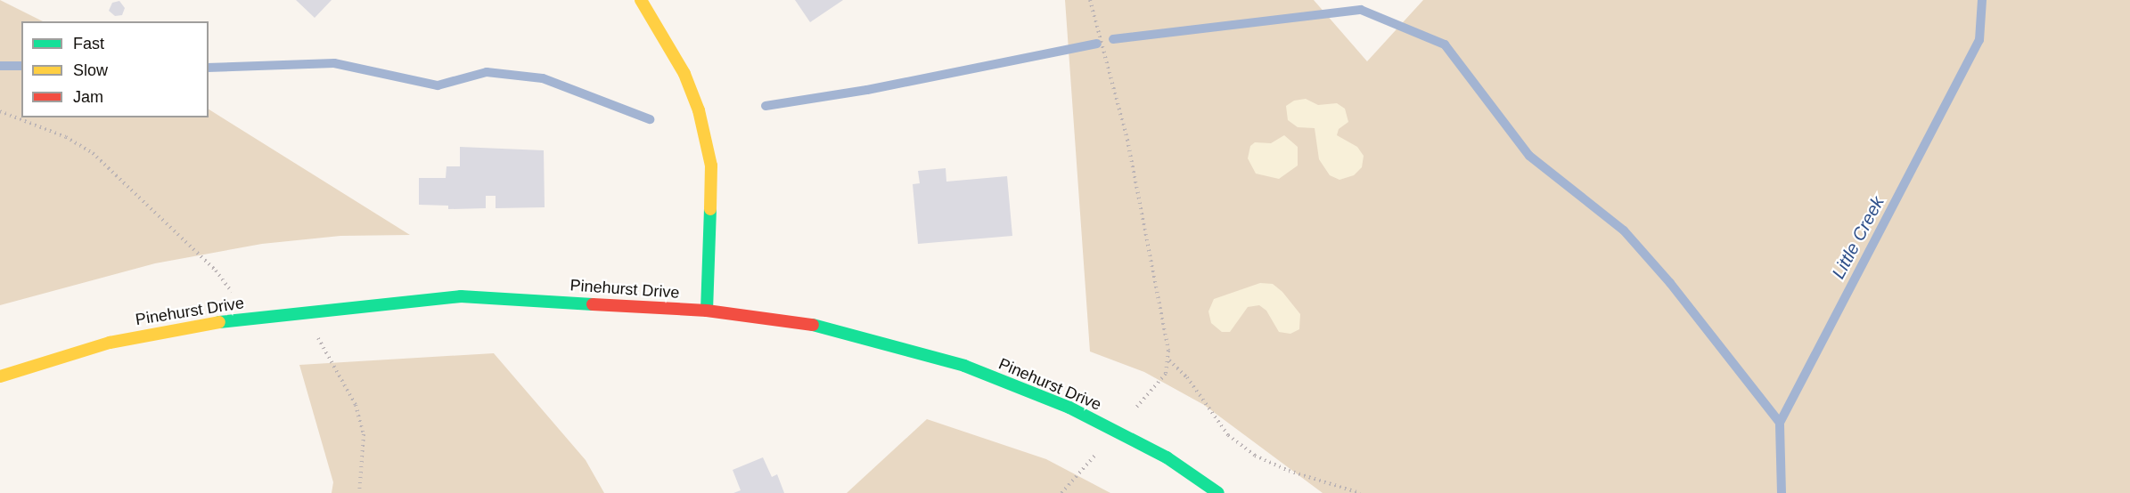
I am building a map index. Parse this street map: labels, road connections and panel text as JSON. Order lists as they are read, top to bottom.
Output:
{
  "streets": {
    "street": ["Pinehurst Drive"]
  },
  "water": ["Little Creek"],
  "legend": ["Fast", "Slow", "Jam"]
}
